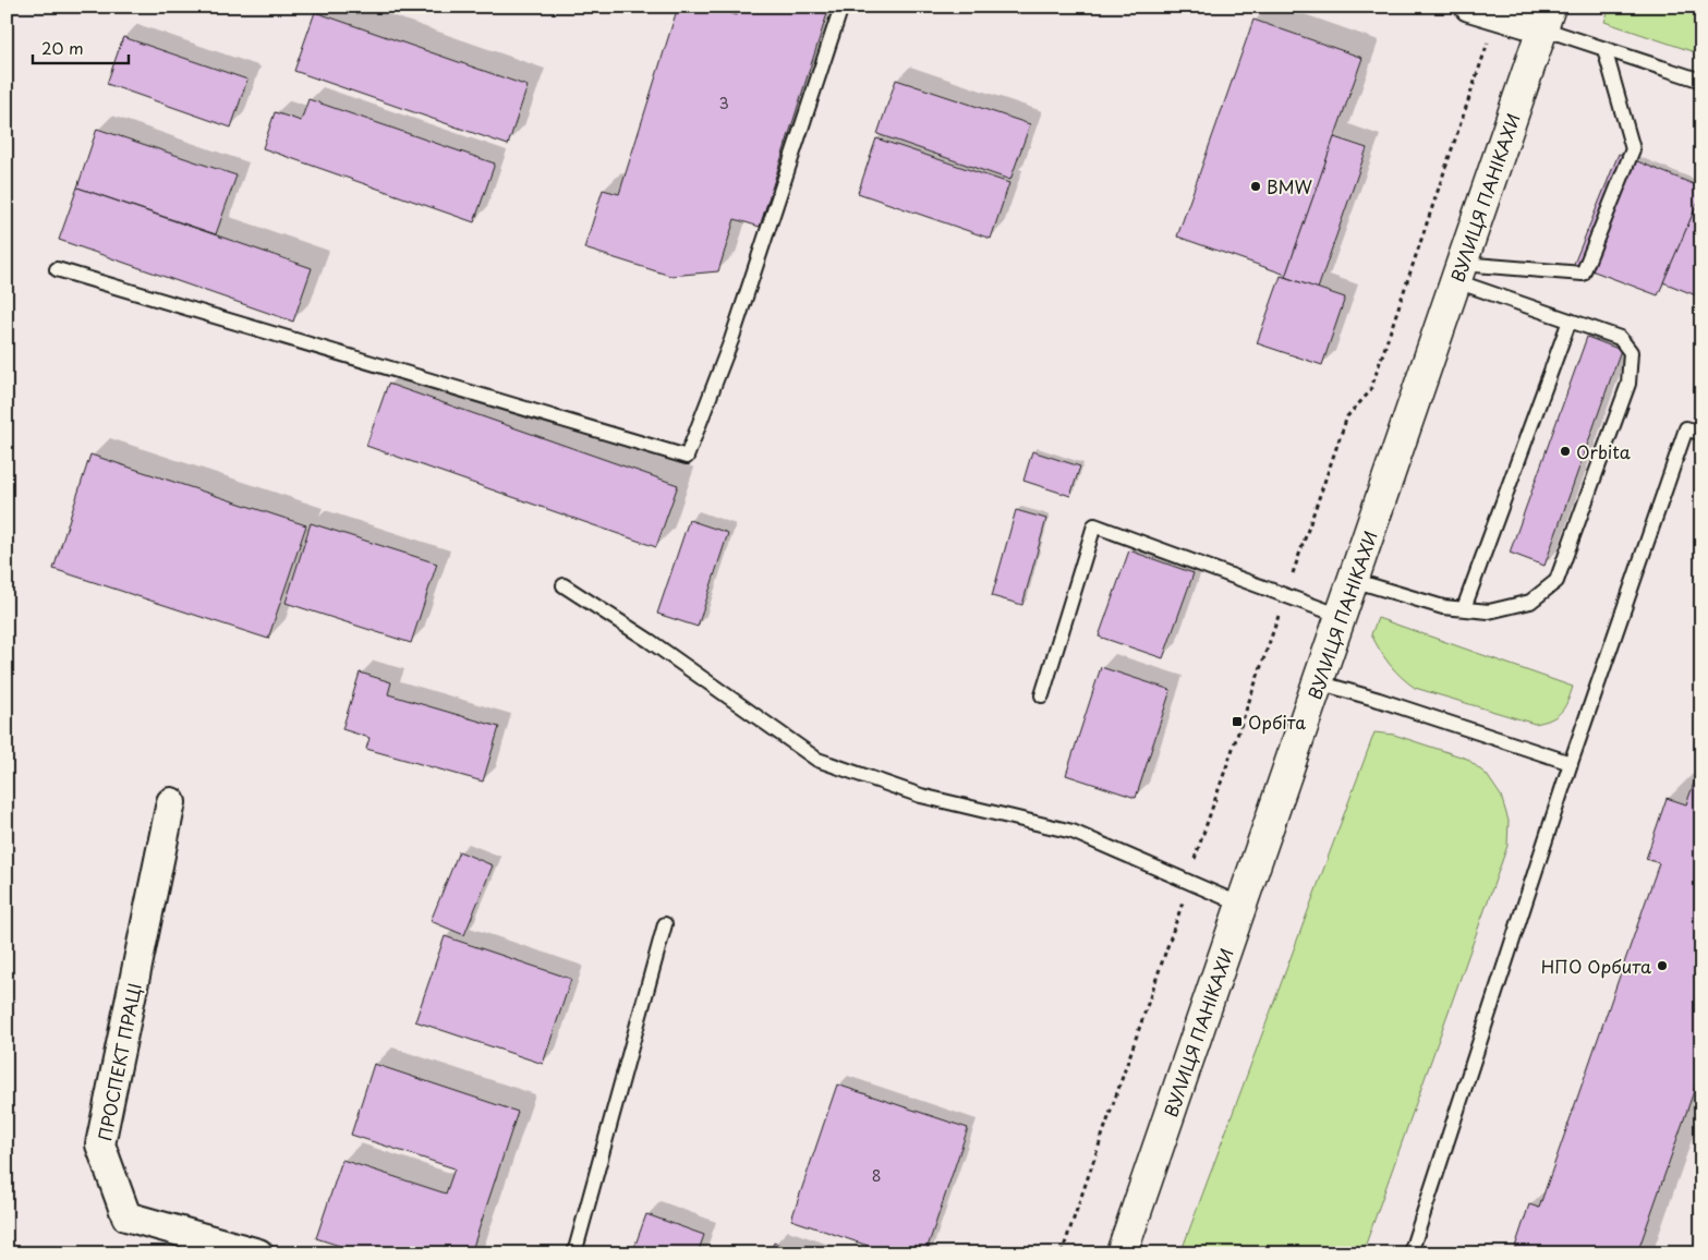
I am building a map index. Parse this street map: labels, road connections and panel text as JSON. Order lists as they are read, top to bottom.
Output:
{
  "streets": {
    "street": ["ВУЛИЦЯ ПАНІКАХИ", "ПРОСПЕКТ ПРАЦІ"]
  },
  "places": {
    "other": ["BMW", "Orbita", "НПО Орбита"],
    "transit": ["Орбіта"]
  },
  "house_numbers": ["3", "8"],
  "scale_bar": "20 m"
}
